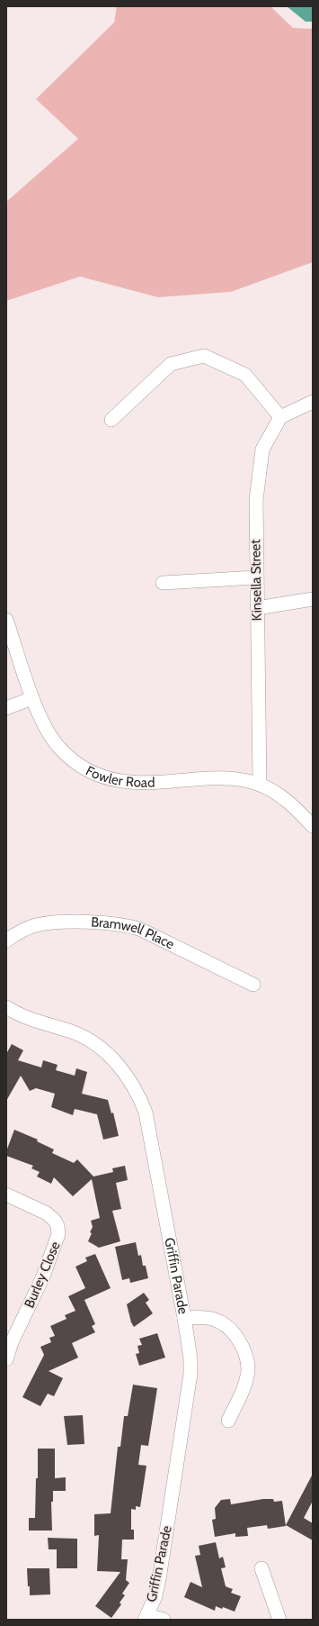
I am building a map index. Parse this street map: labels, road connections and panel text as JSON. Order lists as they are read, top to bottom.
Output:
{
  "streets": {
    "street": [
      "Kinsella Street",
      "Fowler Road",
      "Bramwell Place",
      "Burley Close",
      "Griffin Parade"
    ]
  },
  "crossings": [
    ["Kinsella Street", "Fowler Road"]
  ]
}
